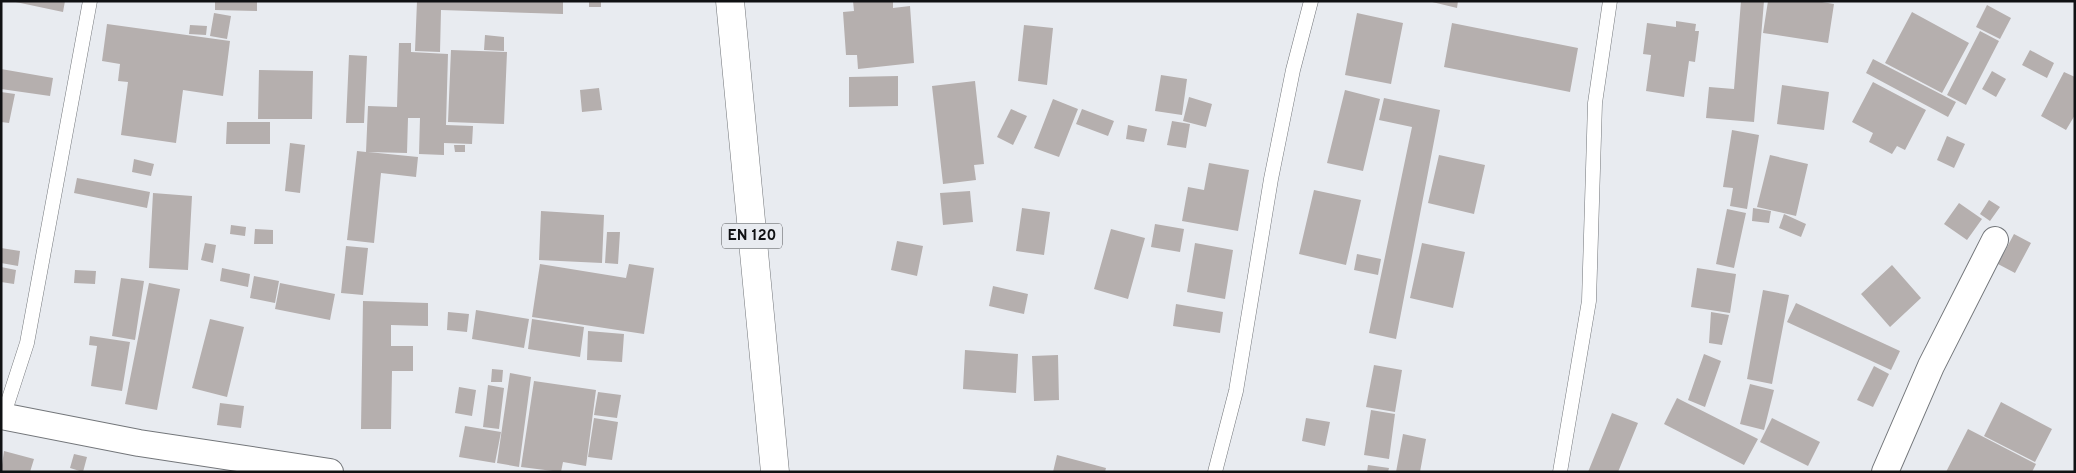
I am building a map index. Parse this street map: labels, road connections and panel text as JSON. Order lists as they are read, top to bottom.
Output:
{
  "streets": {
    "main road": ["EN 120"]
  }
}
